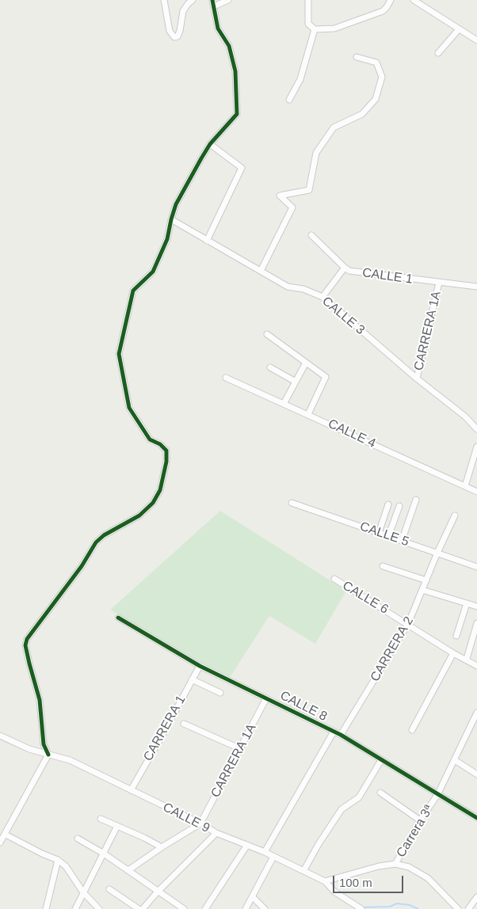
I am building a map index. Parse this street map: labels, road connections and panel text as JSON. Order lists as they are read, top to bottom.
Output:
{
  "streets": {
    "street": [
      "CALLE 1",
      "CALLE 3",
      "CARRERA 1A",
      "CALLE 4",
      "CALLE 5",
      "CALLE 6",
      "CARRERA 2",
      "CALLE 8",
      "CARRERA 1",
      "CALLE 9",
      "Carrera 3ª"
    ]
  },
  "crossings": [
    ["CALLE 1", "CARRERA 1A"],
    ["CALLE 3", "CARRERA 1A"],
    ["CARRERA 1A", "CALLE 8"],
    ["CARRERA 1A", "CALLE 9"],
    ["CALLE 5", "CARRERA 2"],
    ["CALLE 6", "CARRERA 2"],
    ["CARRERA 2", "CALLE 8"],
    ["CALLE 8", "CARRERA 1"],
    ["CALLE 8", "Carrera 3ª"],
    ["CARRERA 1", "CALLE 9"]
  ],
  "scale_bar": "100 m"
}
